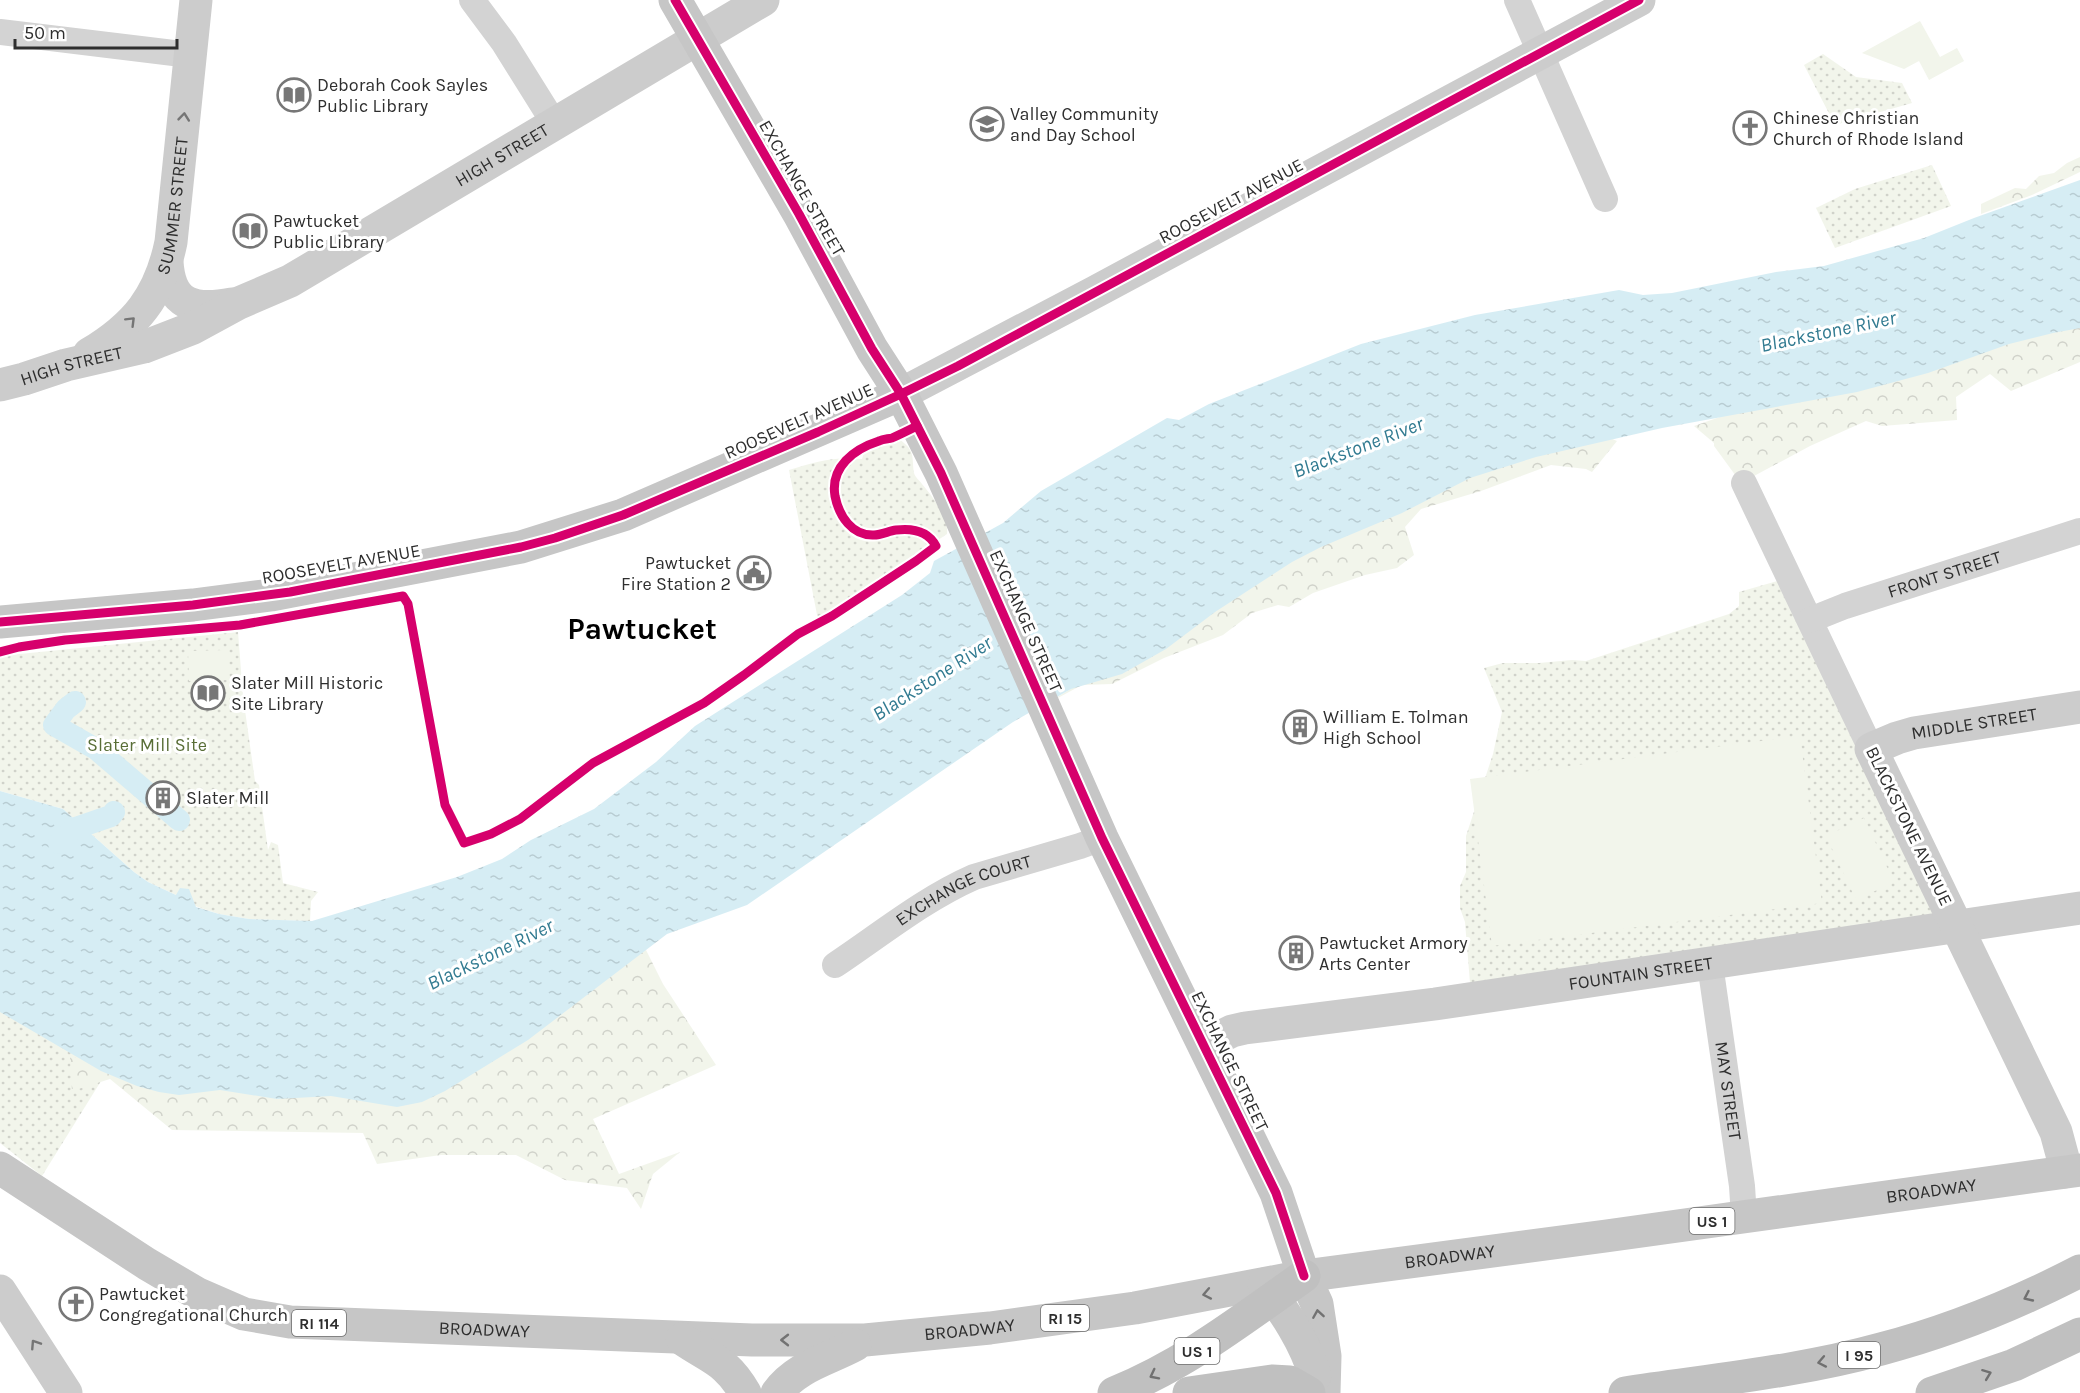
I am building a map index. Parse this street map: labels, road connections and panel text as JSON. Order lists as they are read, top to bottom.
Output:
{
  "streets": {
    "highway": ["US 1", "I 95"],
    "main road": [
      "HIGH STREET",
      "EXCHANGE STREET",
      "ROOSEVELT AVENUE",
      "SUMMER STREET",
      "MIDDLE STREET",
      "BLACKSTONE AVENUE",
      "FOUNTAIN STREET",
      "BROADWAY",
      "RI 15",
      "RI 114"
    ],
    "street": ["FRONT STREET", "EXCHANGE COURT", "MAY STREET"]
  },
  "crossings": [
    ["HIGH STREET", "EXCHANGE STREET"],
    ["HIGH STREET", "SUMMER STREET"],
    ["EXCHANGE STREET", "ROOSEVELT AVENUE"],
    ["EXCHANGE STREET", "EXCHANGE COURT"],
    ["EXCHANGE STREET", "FOUNTAIN STREET"],
    ["EXCHANGE STREET", "BROADWAY"],
    ["EXCHANGE STREET", "US 1"],
    ["FRONT STREET", "BLACKSTONE AVENUE"],
    ["MIDDLE STREET", "BLACKSTONE AVENUE"],
    ["BLACKSTONE AVENUE", "FOUNTAIN STREET"],
    ["BLACKSTONE AVENUE", "BROADWAY"],
    ["FOUNTAIN STREET", "MAY STREET"],
    ["MAY STREET", "BROADWAY"],
    ["BROADWAY", "US 1"]
  ],
  "one_way": ["SUMMER STREET"],
  "districts": ["Pawtucket"],
  "water": ["Blackstone River"],
  "parks": ["Slater Mill Site"],
  "places": {
    "library": ["Deborah Cook Sayles Public Library", "Pawtucket Public Library", "Slater Mill Historic Site Library"],
    "school or university": ["Valley Community and Day School"],
    "church": ["Chinese Christian Church of Rhode Island", "Pawtucket Congregational Church"],
    "public building": ["Pawtucket Fire Station 2"],
    "building": ["William E. Tolman High School", "Slater Mill", "Pawtucket Armory Arts Center"]
  },
  "scale_bar": "50 m"
}
